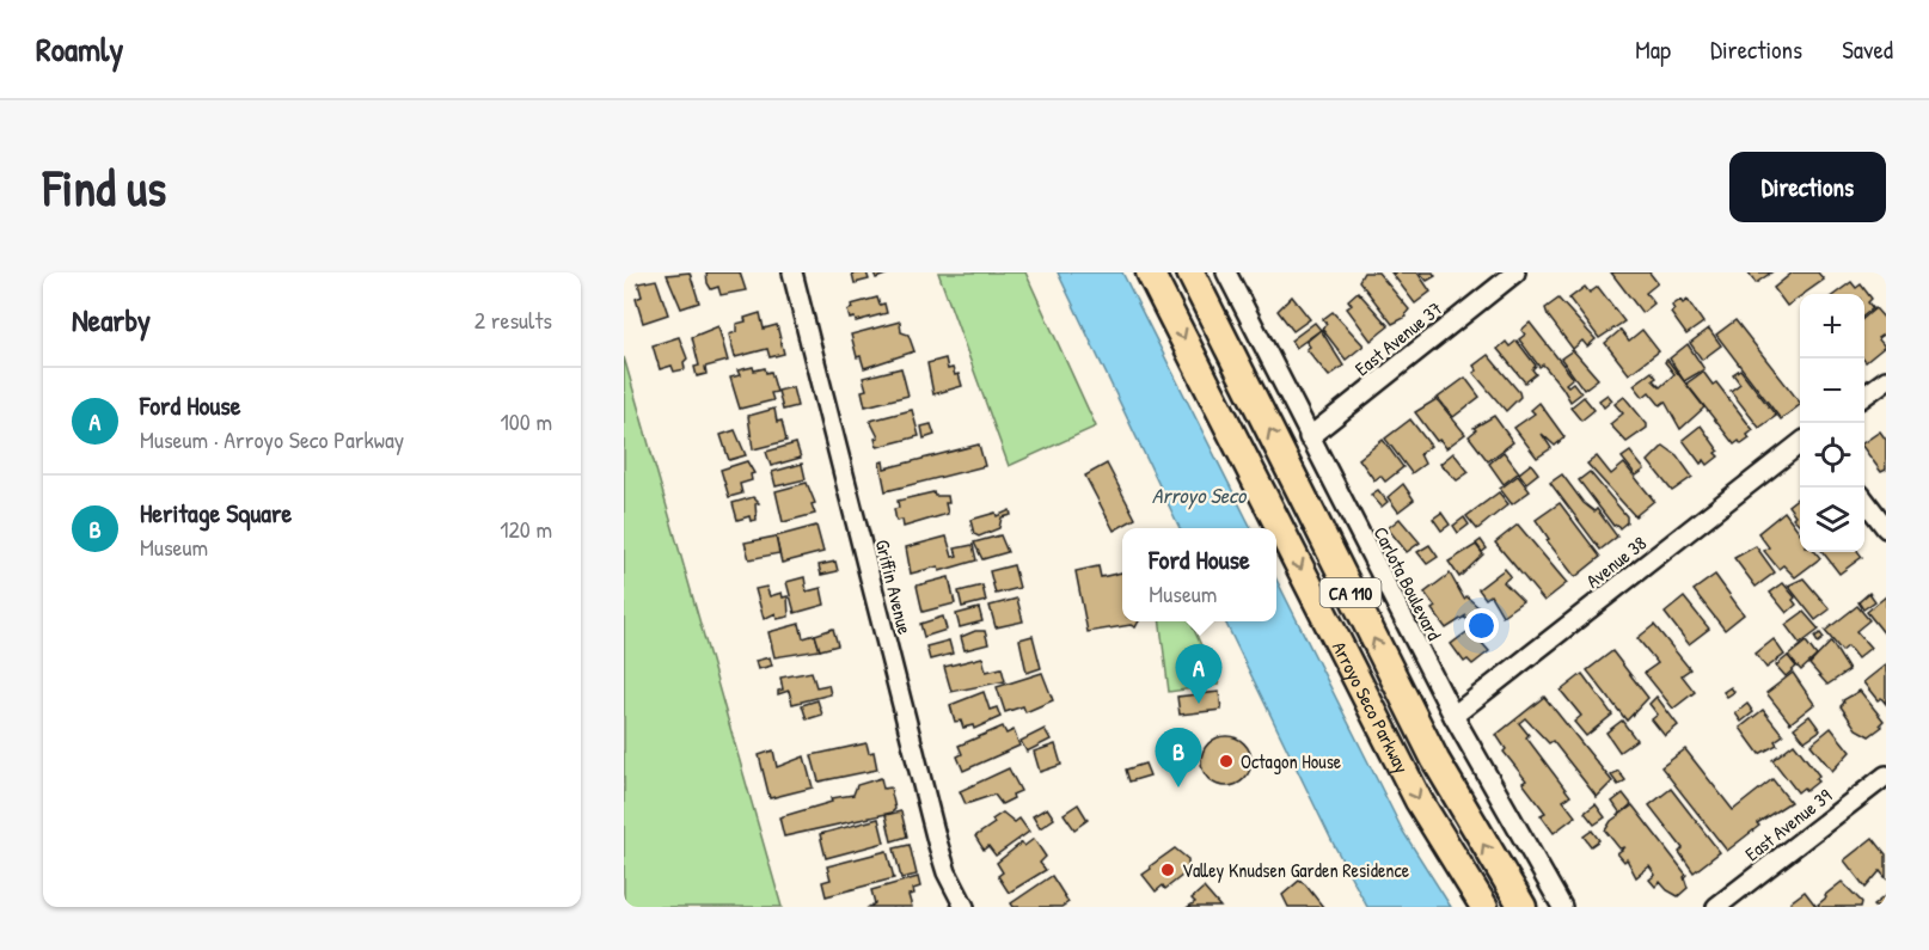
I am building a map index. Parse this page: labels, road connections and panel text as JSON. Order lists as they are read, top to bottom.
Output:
{
  "streets": {
    "highway": ["CA 110", "Arroyo Seco Parkway"],
    "street": [
      "East Avenue 37",
      "Avenue 38",
      "Carlota Boulevard",
      "Griffin Avenue",
      "East Avenue 39"
    ]
  },
  "crossings": [
    ["East Avenue 37", "Carlota Boulevard"],
    ["Avenue 38", "Carlota Boulevard"]
  ],
  "water": ["Arroyo Seco"],
  "places": ["Octagon House", "Valley Knudsen Garden Residence"],
  "page": {
    "header": "Roamly",
    "nav": ["Map", "Directions", "Saved"],
    "buttons": "Directions",
    "title": "Find us",
    "heading": ["Nearby", "2 results"],
    "map_buttons": ["+", "−"],
    "list": [
      {
        "mark": "A",
        "name": "Ford House",
        "note": "Museum · Arroyo Seco Parkway",
        "value": "100 m"
      },
      {
        "mark": "B",
        "name": "Heritage Square",
        "note": "Museum",
        "value": "120 m"
      }
    ],
    "popup": ["Ford House", "Museum"],
    "pins": ["A", "B"]
  }
}
